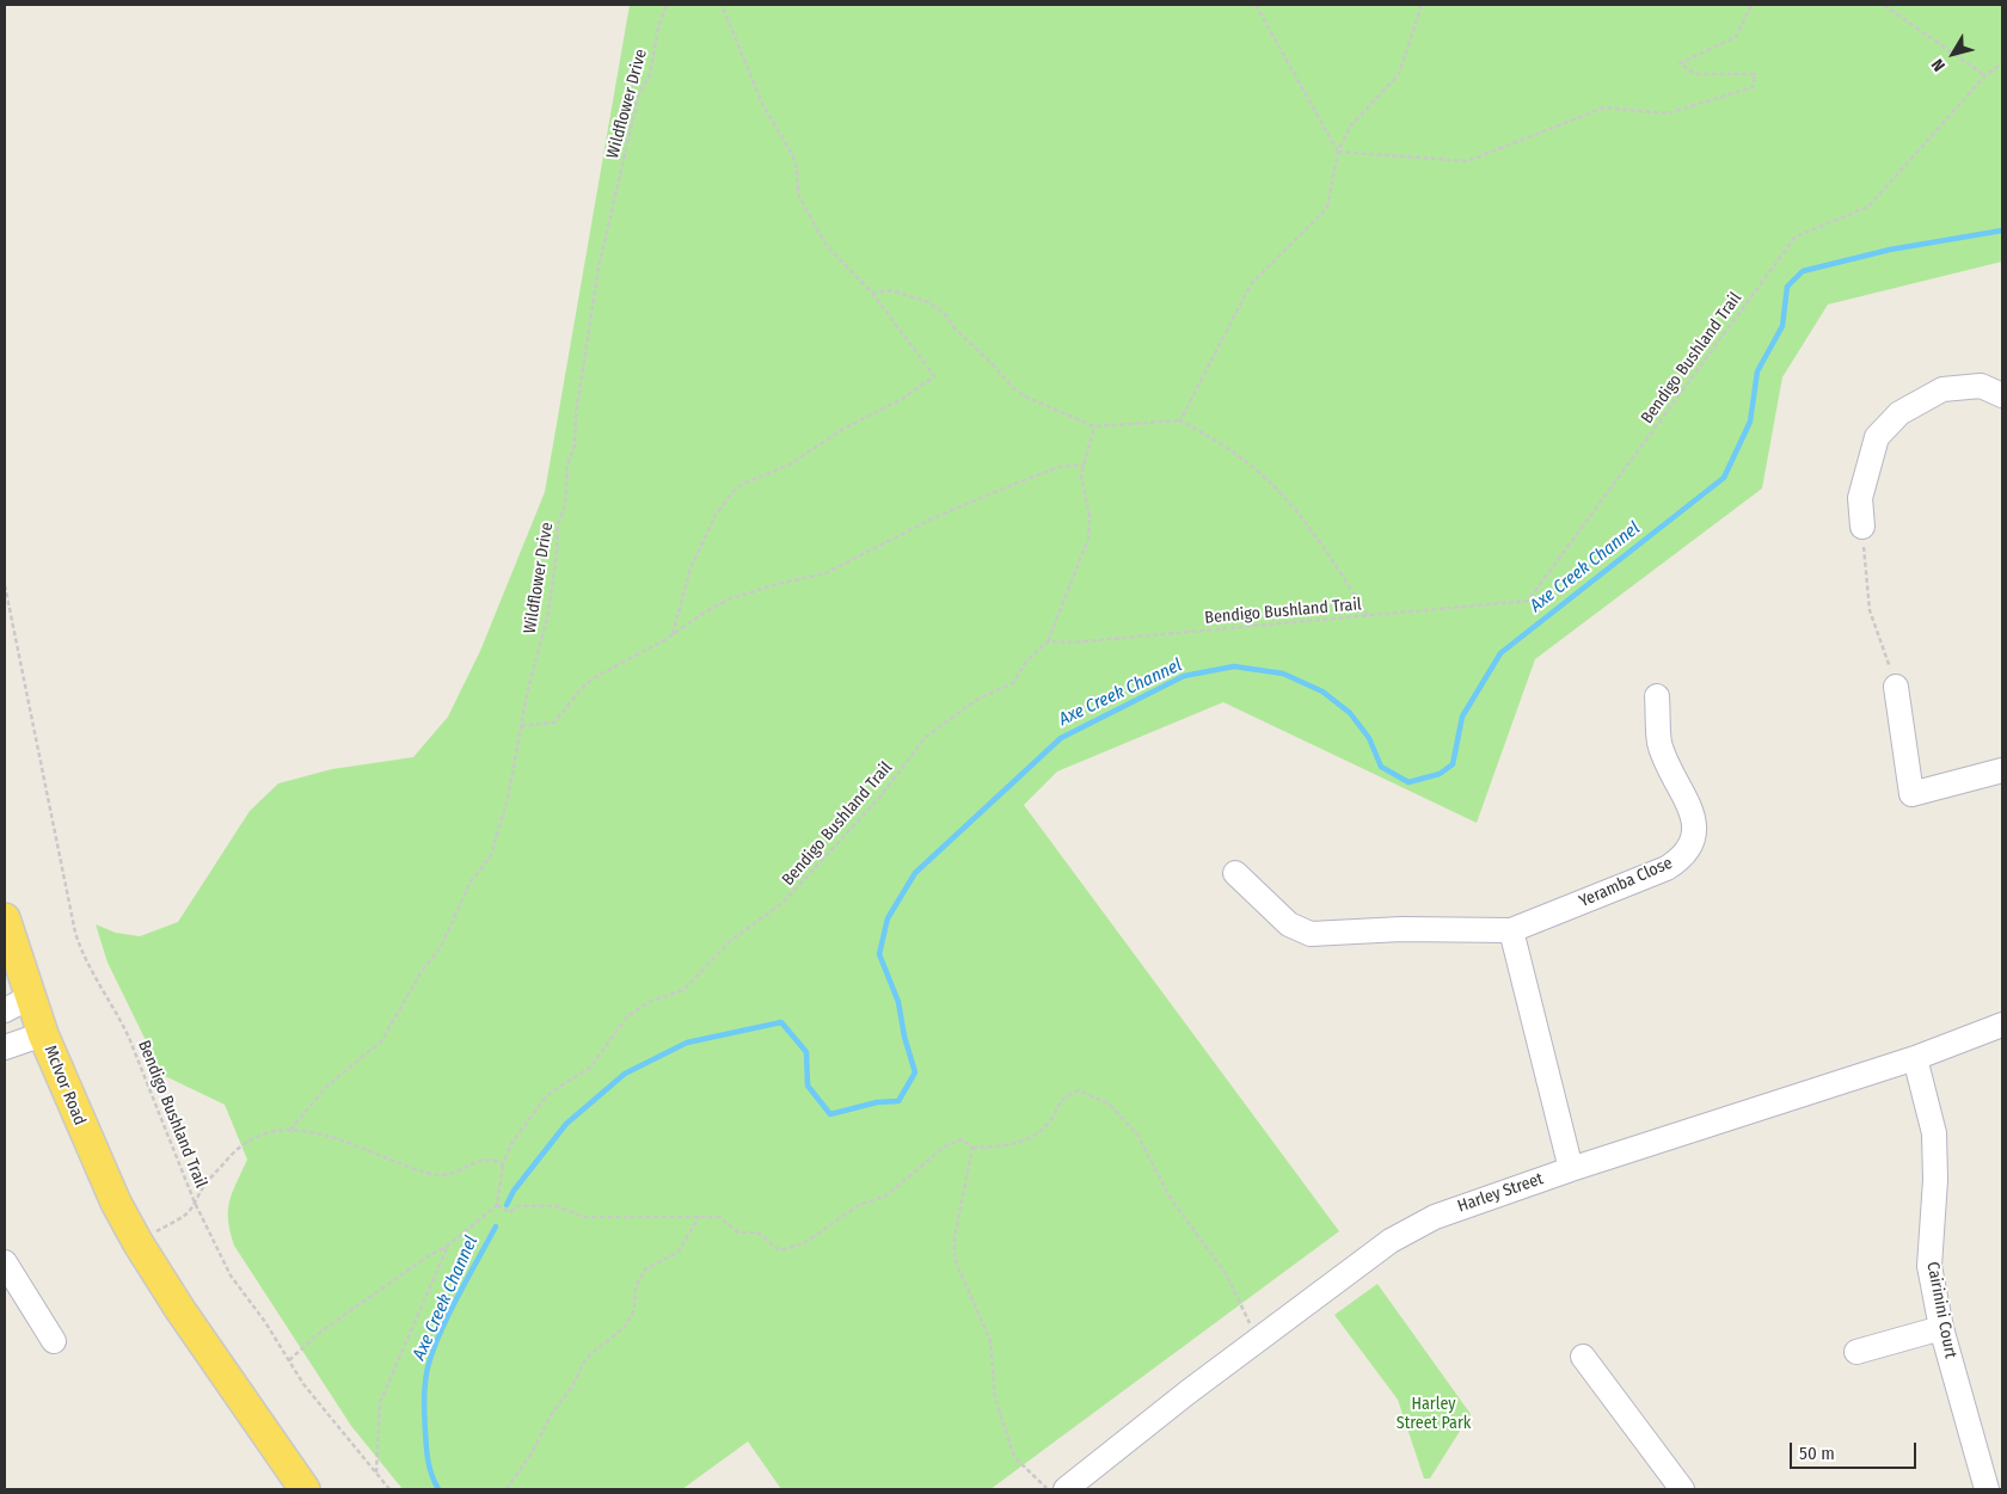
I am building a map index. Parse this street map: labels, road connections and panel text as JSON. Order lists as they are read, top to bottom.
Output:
{
  "streets": {
    "main road": ["McIvor Road"],
    "street": ["Yeramba Close", "Harley Street", "Cairinini Court"],
    "path": ["Wildflower Drive", "Bendigo Bushland Trail"]
  },
  "crossings": [
    ["Wildflower Drive", "Bendigo Bushland Trail"],
    ["Harley Street", "Cairinini Court"]
  ],
  "water": ["Axe Creek Channel"],
  "parks": ["Harley Street Park"],
  "scale_bar": "50 m",
  "north": "bottom left"
}
